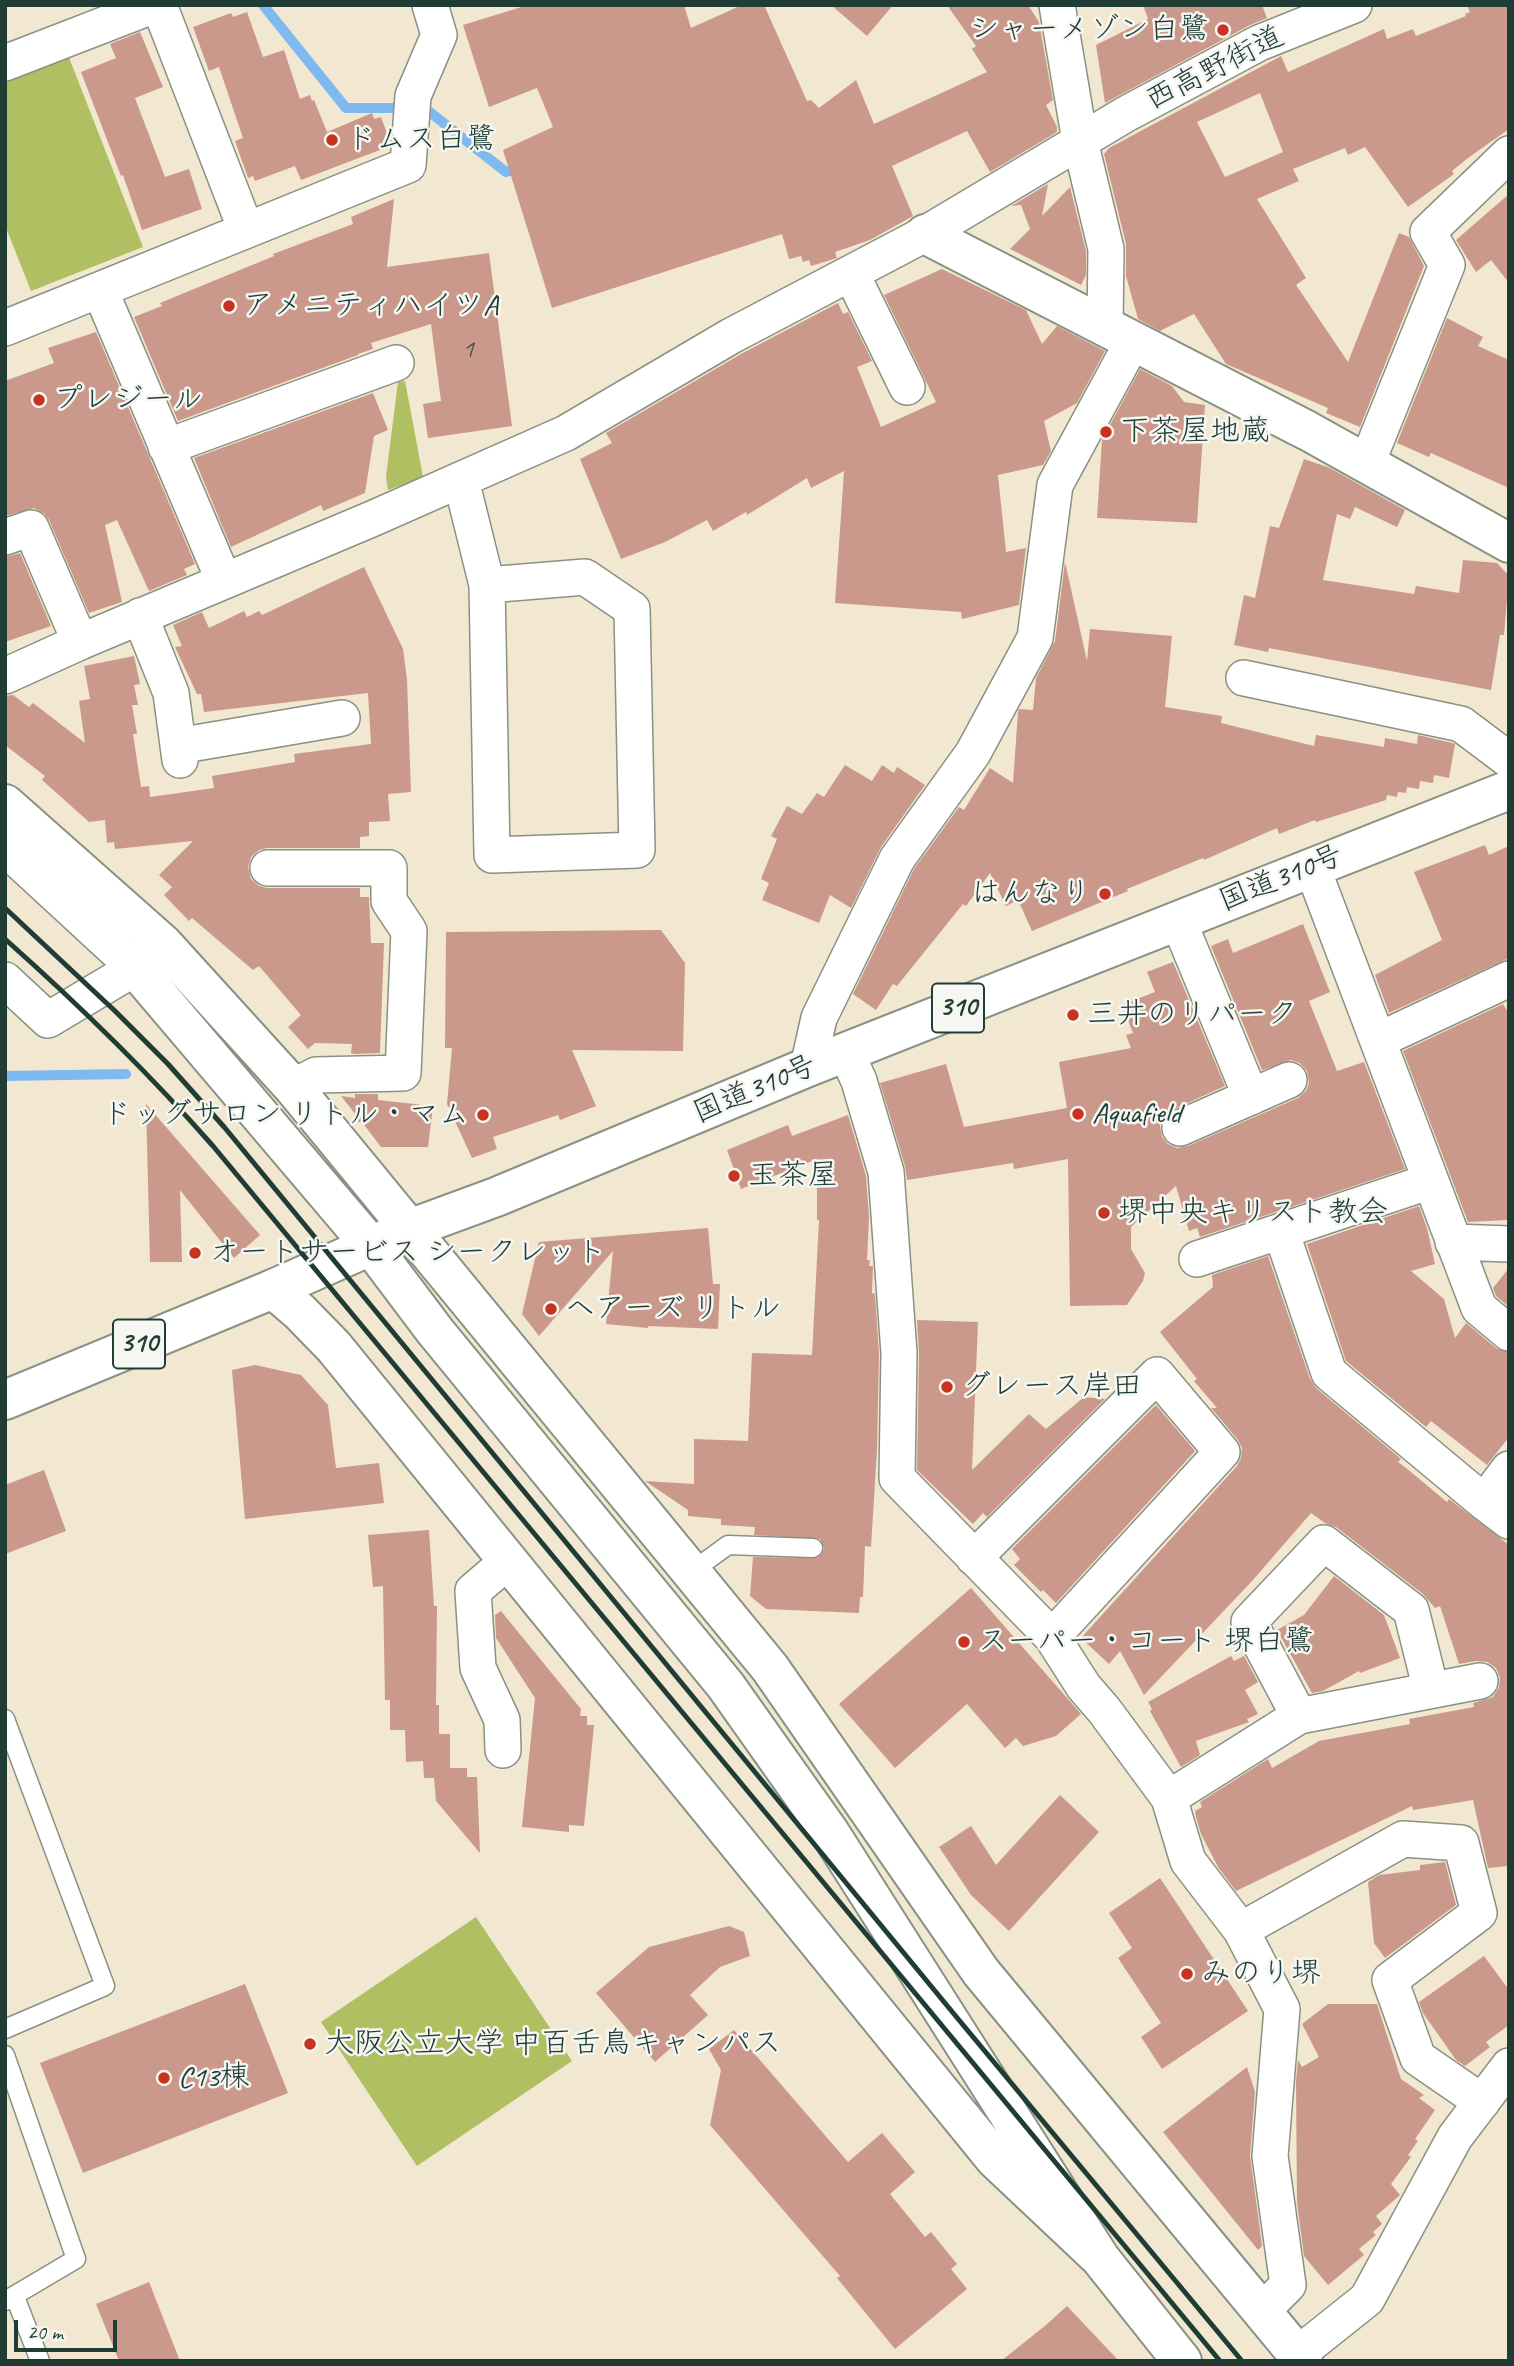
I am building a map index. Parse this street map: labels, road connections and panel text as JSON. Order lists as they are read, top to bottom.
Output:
{
  "streets": {
    "main road": ["国道310号", "310"],
    "street": ["西高野街道"]
  },
  "places": [
    "シャーメゾン白鷺",
    "ドムス白鷺",
    "アメニティハイツA",
    "プレジール",
    "下茶屋地蔵",
    "はんなり",
    "三井のリパーク",
    "Aquafield",
    "ドッグサロン リトル・マム",
    "玉茶屋",
    "堺中央キリスト教会",
    "オートサービス シークレット",
    "ヘアーズ リトル",
    "グレース岸田",
    "スーパー・コート 堺白鷺",
    "みのり堺",
    "大阪公立大学 中百舌鳥キャンパス",
    "C13棟"
  ],
  "house_numbers": ["1"],
  "scale_bar": "20 m"
}
